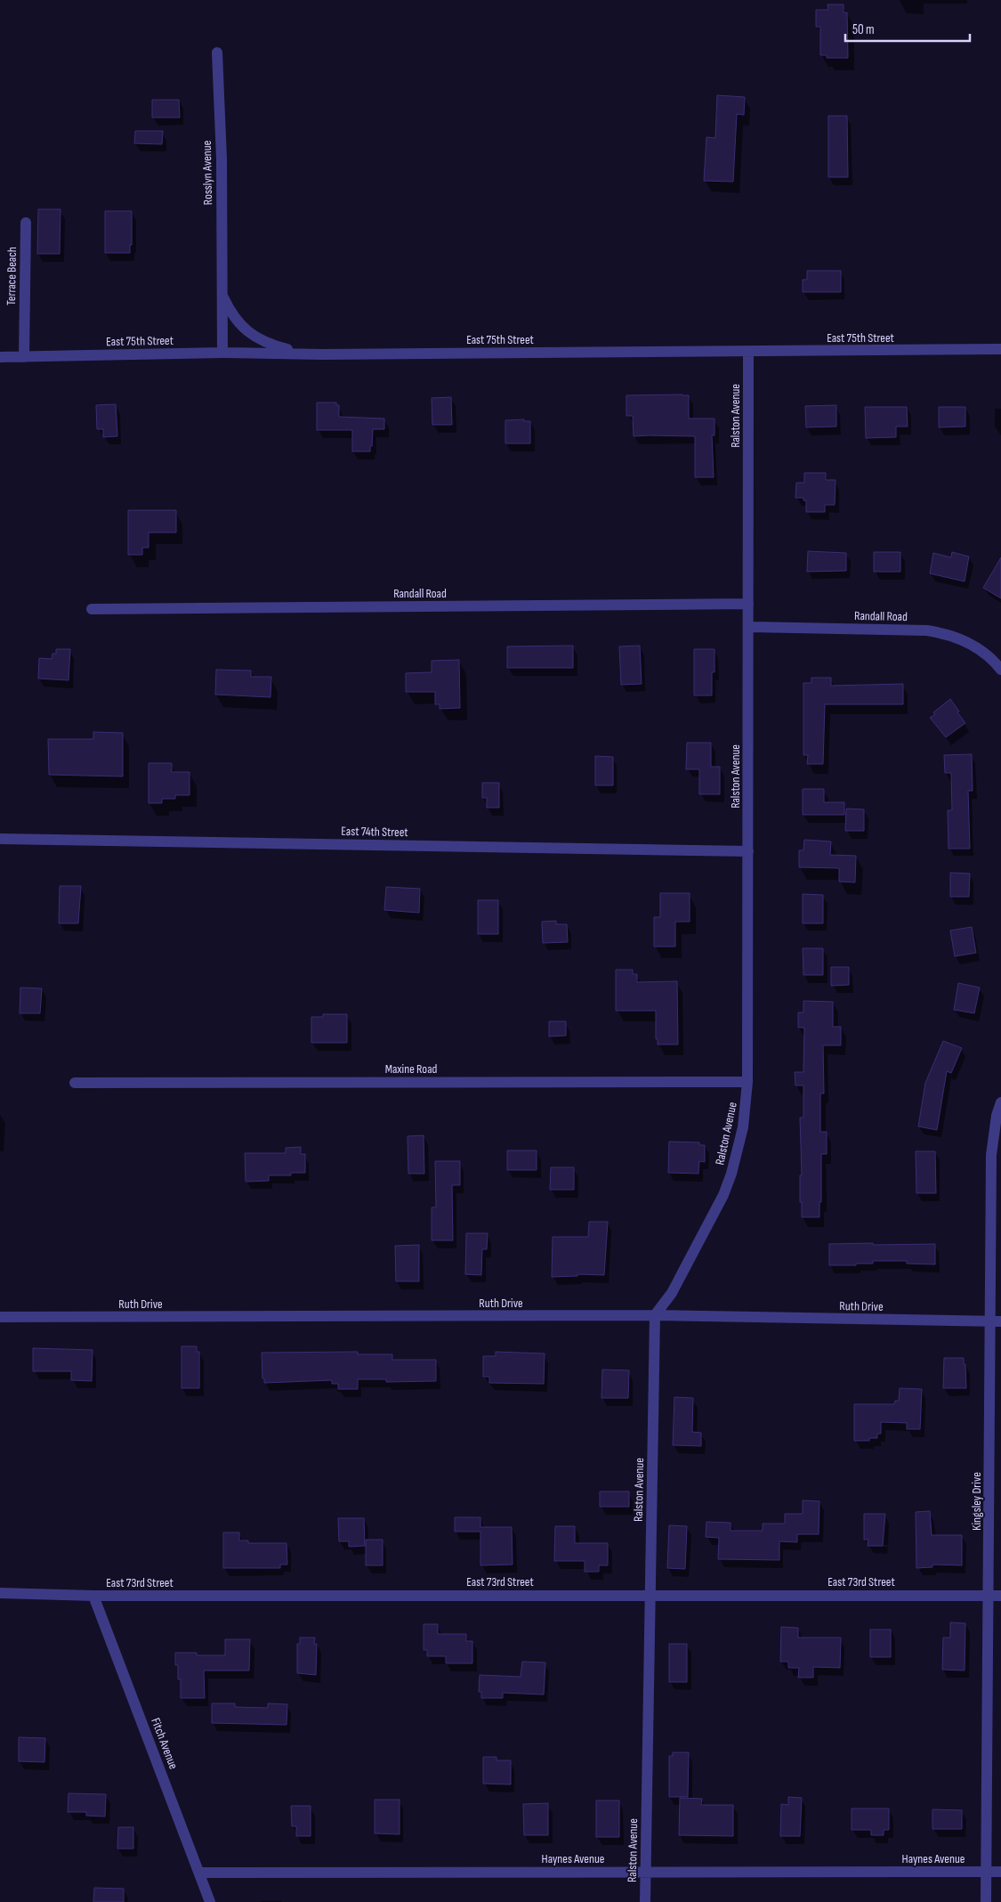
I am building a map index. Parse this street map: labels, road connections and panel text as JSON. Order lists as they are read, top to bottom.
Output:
{
  "streets": {
    "street": [
      "Rosslyn Avenue",
      "Terrace Beach",
      "East 75th Street",
      "Ralston Avenue",
      "Randall Road",
      "East 74th Street",
      "Maxine Road",
      "Ruth Drive",
      "Kingsley Drive",
      "East 73rd Street",
      "Fitch Avenue",
      "Haynes Avenue"
    ]
  },
  "crossings": [
    ["Rosslyn Avenue", "East 75th Street"],
    ["Terrace Beach", "East 75th Street"],
    ["East 75th Street", "Ralston Avenue"],
    ["Ralston Avenue", "Randall Road"],
    ["Ralston Avenue", "East 74th Street"],
    ["Ralston Avenue", "Maxine Road"],
    ["Ralston Avenue", "Ruth Drive"],
    ["Ralston Avenue", "East 73rd Street"],
    ["Ralston Avenue", "Haynes Avenue"],
    ["Ruth Drive", "Kingsley Drive"],
    ["Kingsley Drive", "East 73rd Street"],
    ["Kingsley Drive", "Haynes Avenue"],
    ["East 73rd Street", "Fitch Avenue"],
    ["Fitch Avenue", "Haynes Avenue"]
  ],
  "scale_bar": "50 m"
}
